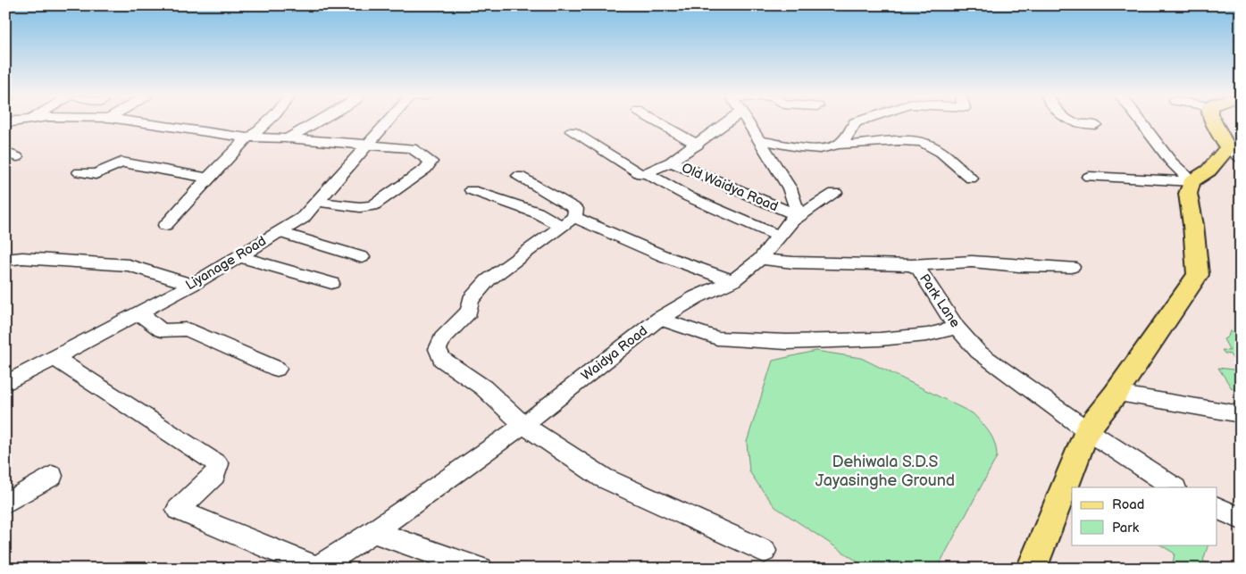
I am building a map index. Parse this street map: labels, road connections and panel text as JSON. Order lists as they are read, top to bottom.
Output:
{
  "streets": {
    "street": [
      "Old Waidya Road",
      "Liyanage Road",
      "Park Lane",
      "Waidya Road"
    ]
  },
  "crossings": [
    ["Old Waidya Road", "Waidya Road"],
    ["Park Lane", "Waidya Road"]
  ],
  "parks": ["Dehiwala S.D.S Jayasinghe Ground"],
  "legend": ["Road", "Park"]
}
